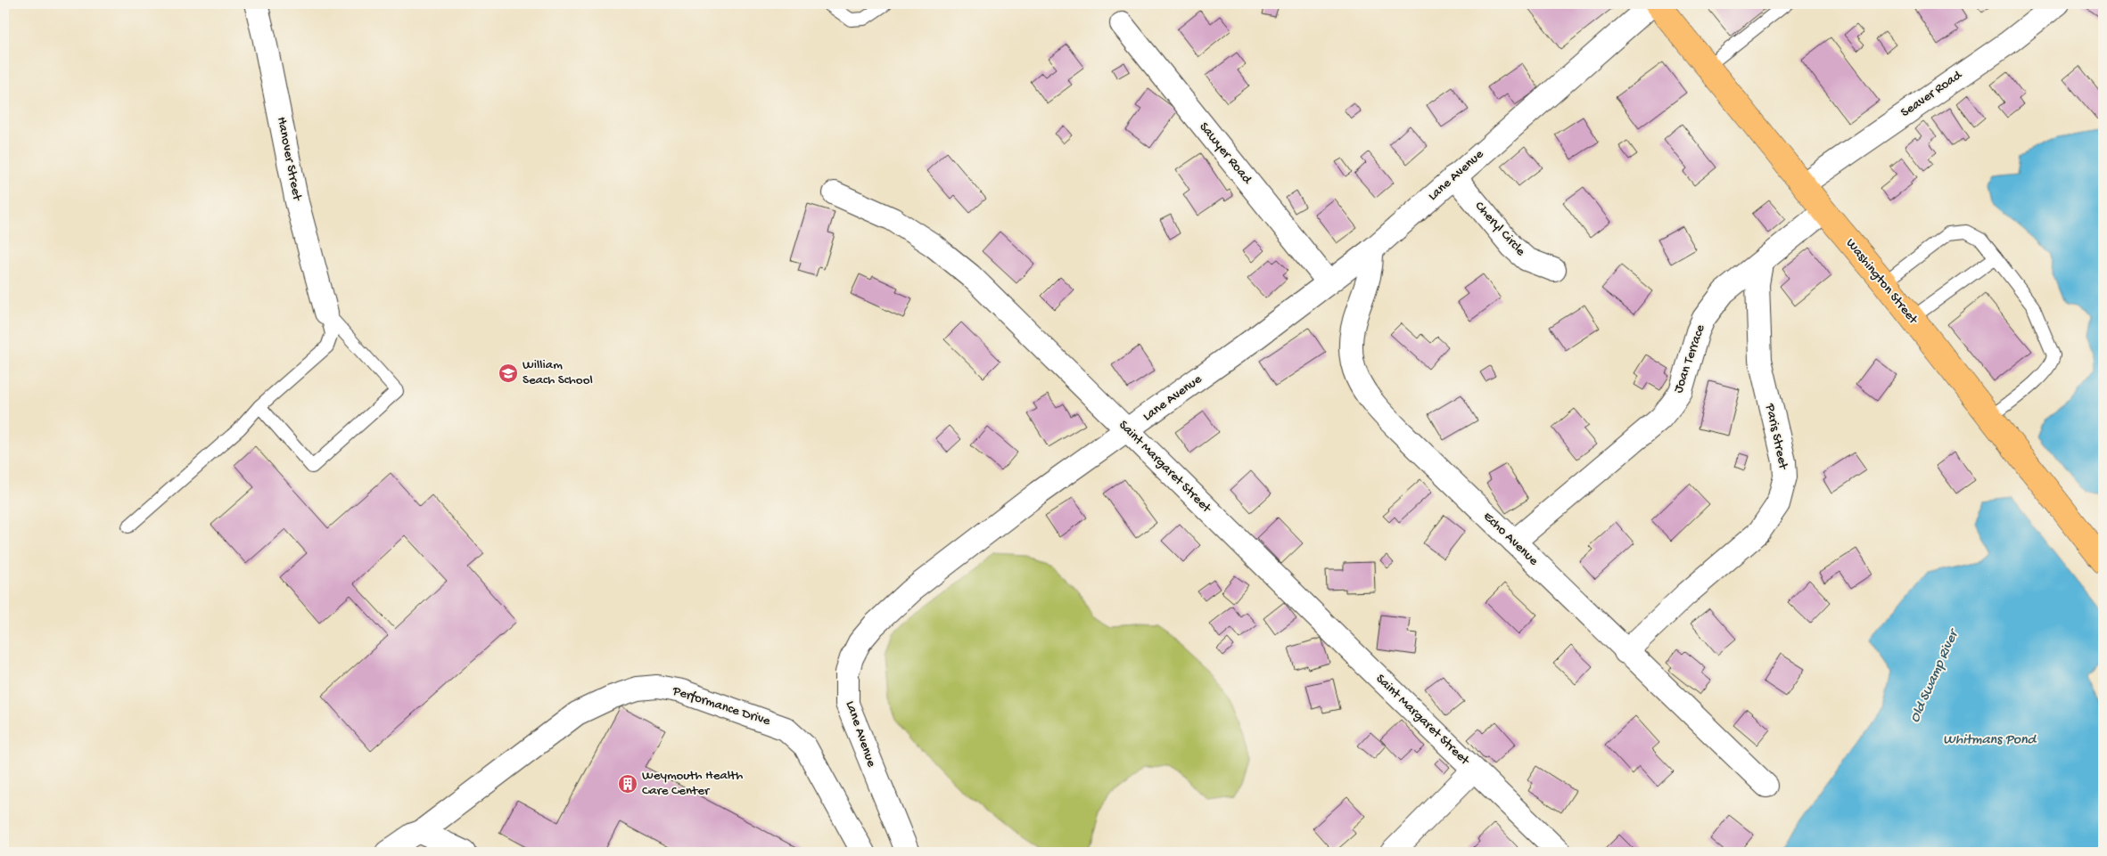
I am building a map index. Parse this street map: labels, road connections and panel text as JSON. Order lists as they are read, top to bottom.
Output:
{
  "streets": {
    "main road": ["Washington Street"],
    "street": [
      "Seaver Road",
      "Sawyer Road",
      "Hanover Street",
      "Lane Avenue",
      "Cheryl Circle",
      "Joan Terrace",
      "Paris Street",
      "Saint Margaret Street",
      "Echo Avenue",
      "Performance Drive"
    ]
  },
  "crossings": [
    ["Seaver Road", "Washington Street"],
    ["Sawyer Road", "Lane Avenue"],
    ["Lane Avenue", "Cheryl Circle"],
    ["Lane Avenue", "Saint Margaret Street"],
    ["Lane Avenue", "Echo Avenue"],
    ["Washington Street", "Joan Terrace"],
    ["Joan Terrace", "Paris Street"],
    ["Joan Terrace", "Echo Avenue"],
    ["Paris Street", "Echo Avenue"]
  ],
  "water": ["Old Swamp River", "Whitmans Pond"],
  "places": {
    "school or university": ["William Seach School"],
    "building": ["Weymouth Health Care Center"]
  }
}
